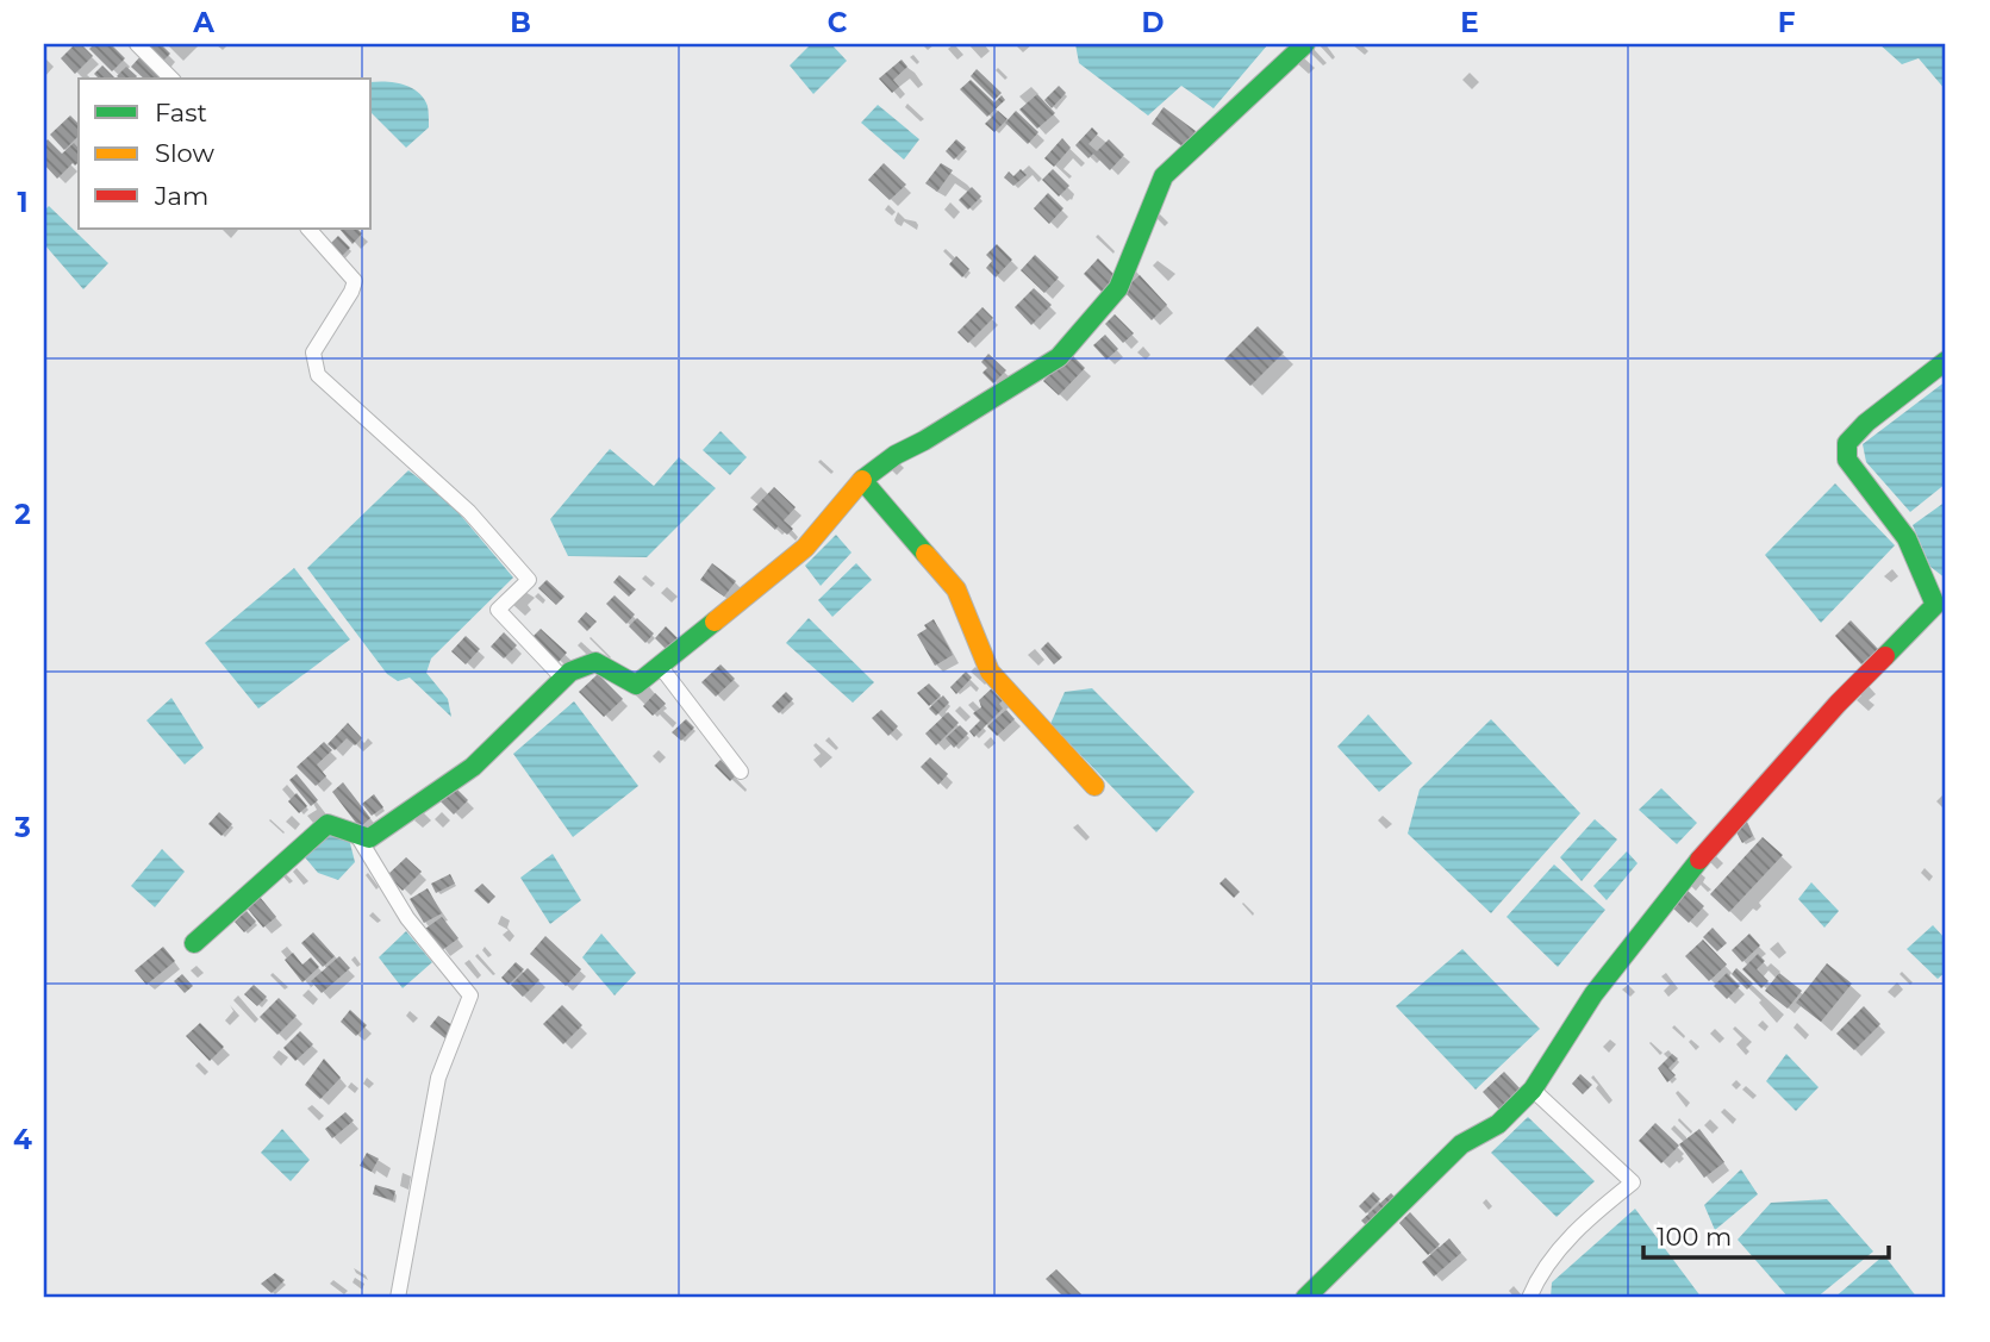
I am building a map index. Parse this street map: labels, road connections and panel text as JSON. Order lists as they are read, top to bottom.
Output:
{
  "legend": ["Fast", "Slow", "Jam"],
  "scale_bar": "100 m",
  "grid": {
    "columns": [
      "A",
      "B",
      "C",
      "D",
      "E",
      "F"
    ],
    "rows": [
      "1",
      "2",
      "3",
      "4"
    ]
  }
}
